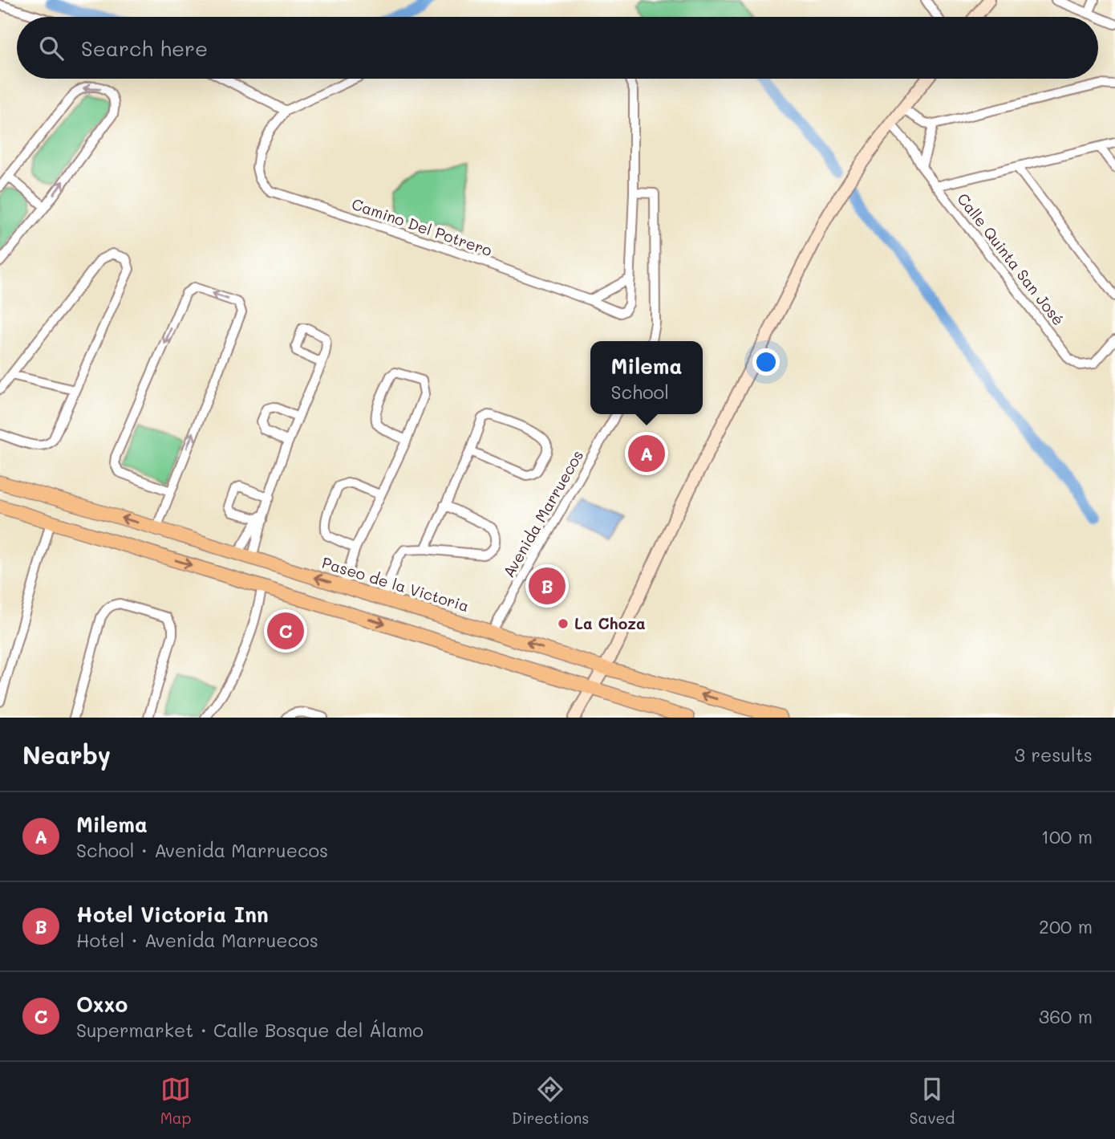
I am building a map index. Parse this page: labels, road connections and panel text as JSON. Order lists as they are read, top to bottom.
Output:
{
  "streets": {
    "main road": ["Paseo de la Victoria"],
    "street": ["Camino Del Potrero", "Calle Quinta San José", "Avenida Marruecos"]
  },
  "crossings": [
    ["Avenida Marruecos", "Paseo de la Victoria"]
  ],
  "places": ["La Choza"],
  "page": {
    "search": "Search here",
    "popup": ["Milema", "School"],
    "pins": ["A", "B", "C"],
    "heading": ["Nearby", "3 results"],
    "list": [
      {
        "mark": "A",
        "name": "Milema",
        "note": "School · Avenida Marruecos",
        "value": "100 m"
      },
      {
        "mark": "B",
        "name": "Hotel Victoria Inn",
        "note": "Hotel · Avenida Marruecos",
        "value": "200 m"
      },
      {
        "mark": "C",
        "name": "Oxxo",
        "note": "Supermarket · Calle Bosque del Álamo",
        "value": "360 m"
      }
    ],
    "nav": ["Map", "Directions", "Saved"]
  }
}
